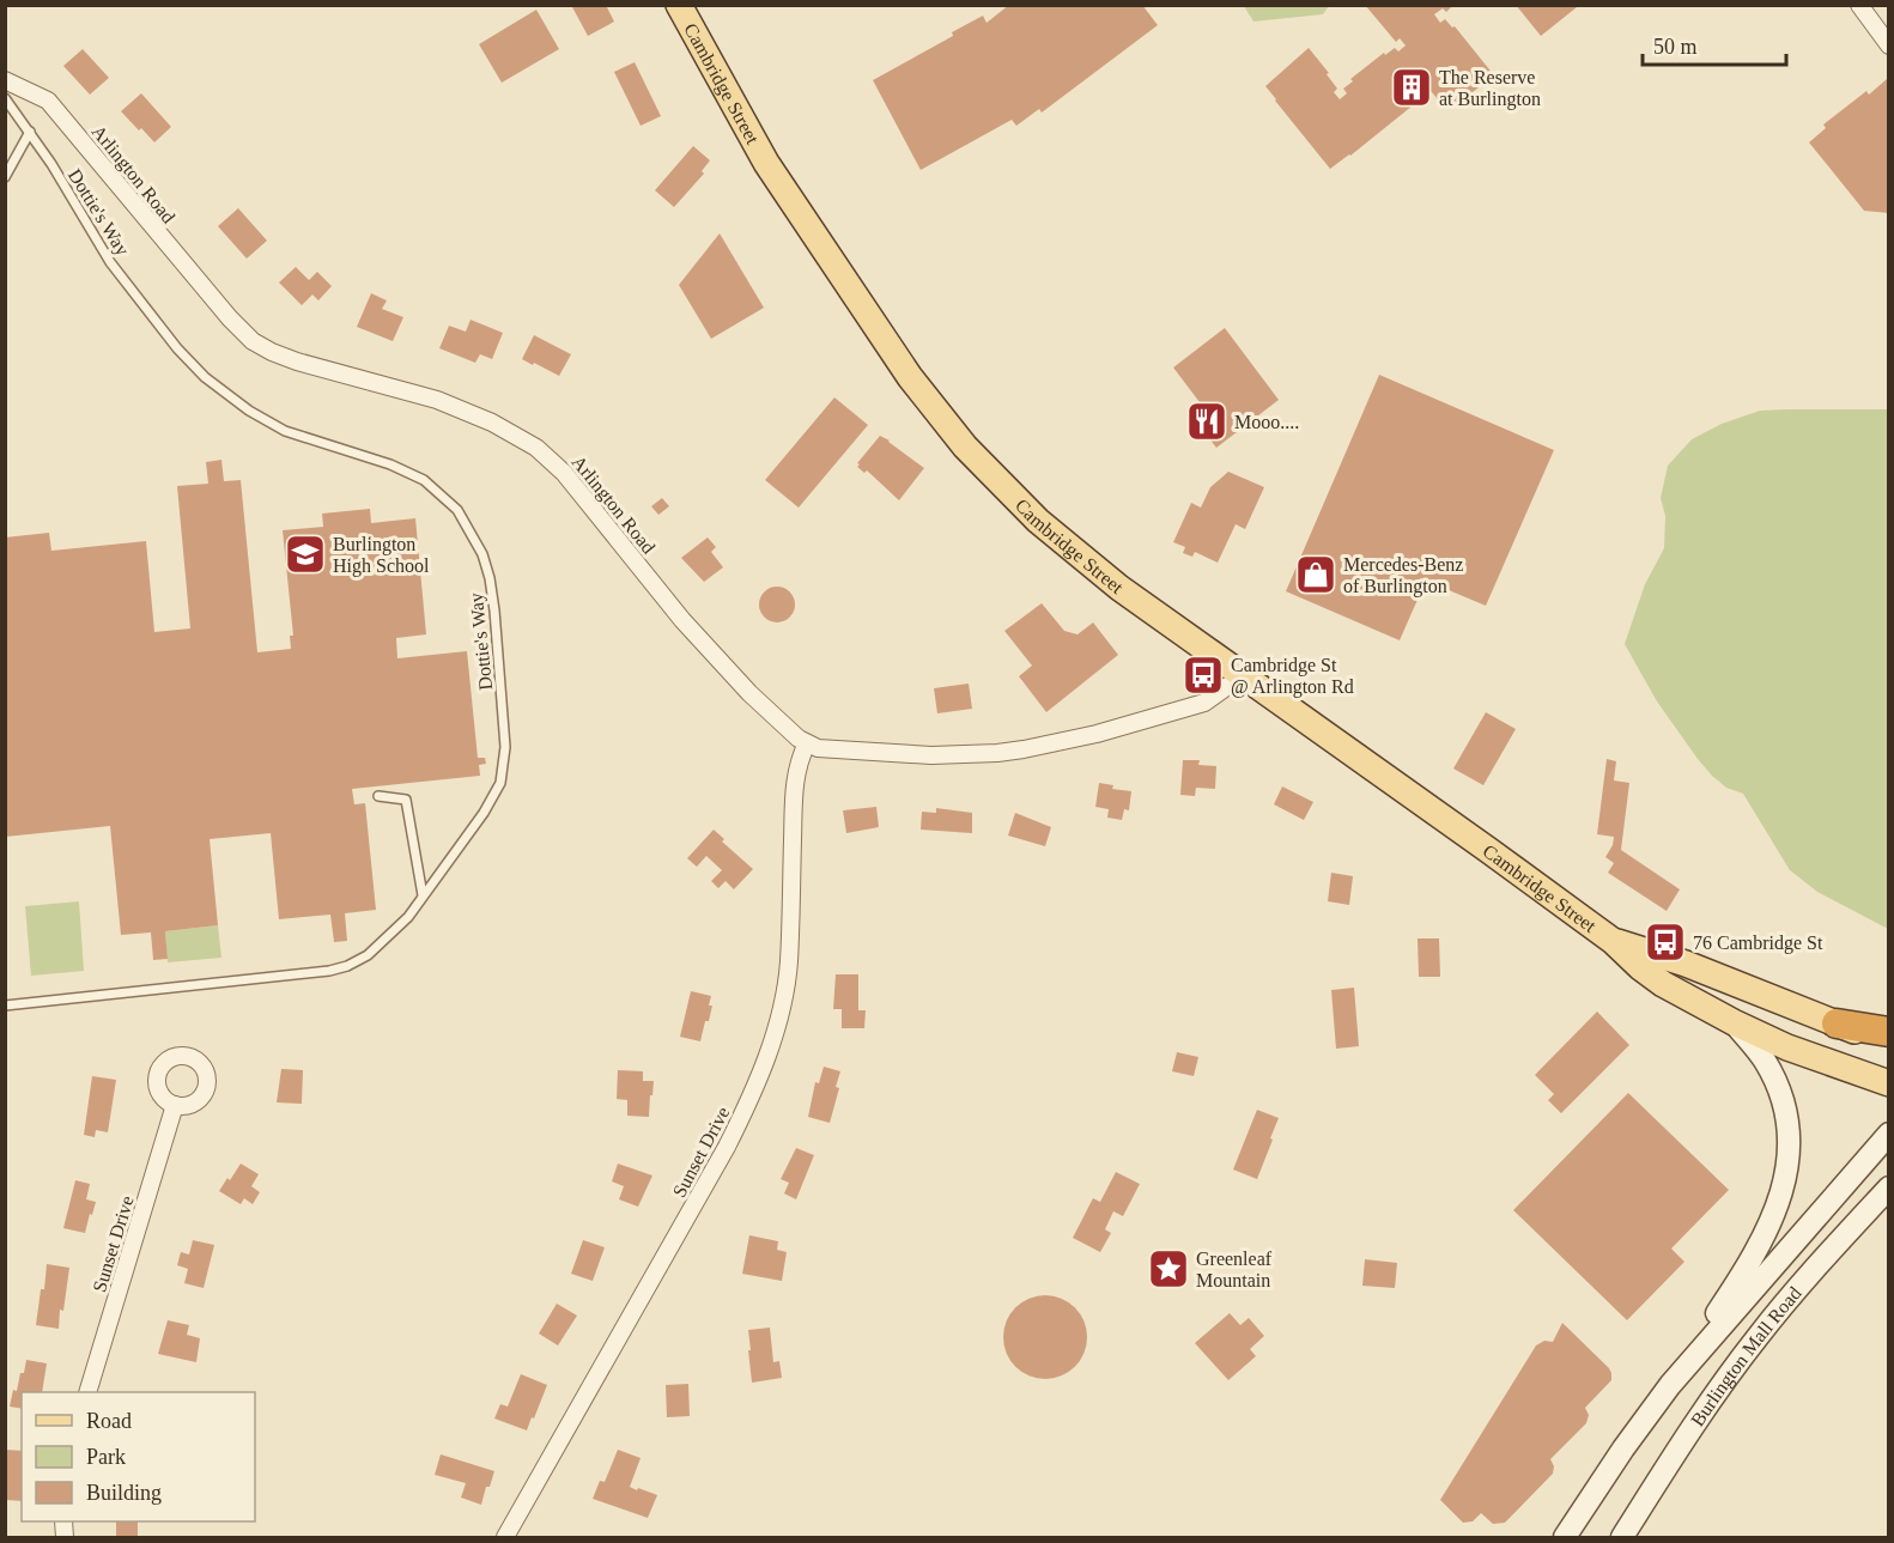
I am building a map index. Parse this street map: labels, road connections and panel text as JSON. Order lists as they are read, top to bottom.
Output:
{
  "streets": {
    "main road": ["Cambridge Street", "Burlington Mall Road"],
    "street": ["Arlington Road", "Sunset Drive"],
    "lane": ["Dottie's Way"]
  },
  "crossings": [
    ["Cambridge Street", "Arlington Road"],
    ["Cambridge Street", "Burlington Mall Road"],
    ["Arlington Road", "Sunset Drive"]
  ],
  "places": {
    "building": ["The Reserve at Burlington"],
    "restaurant": ["Mooo...."],
    "school or university": ["Burlington High School"],
    "shop": ["Mercedes-Benz of Burlington"],
    "bus stop": ["Cambridge St @ Arlington Rd", "76 Cambridge St"],
    "place": ["Greenleaf Mountain"]
  },
  "legend": ["Road", "Park", "Building"],
  "scale_bar": "50 m"
}
